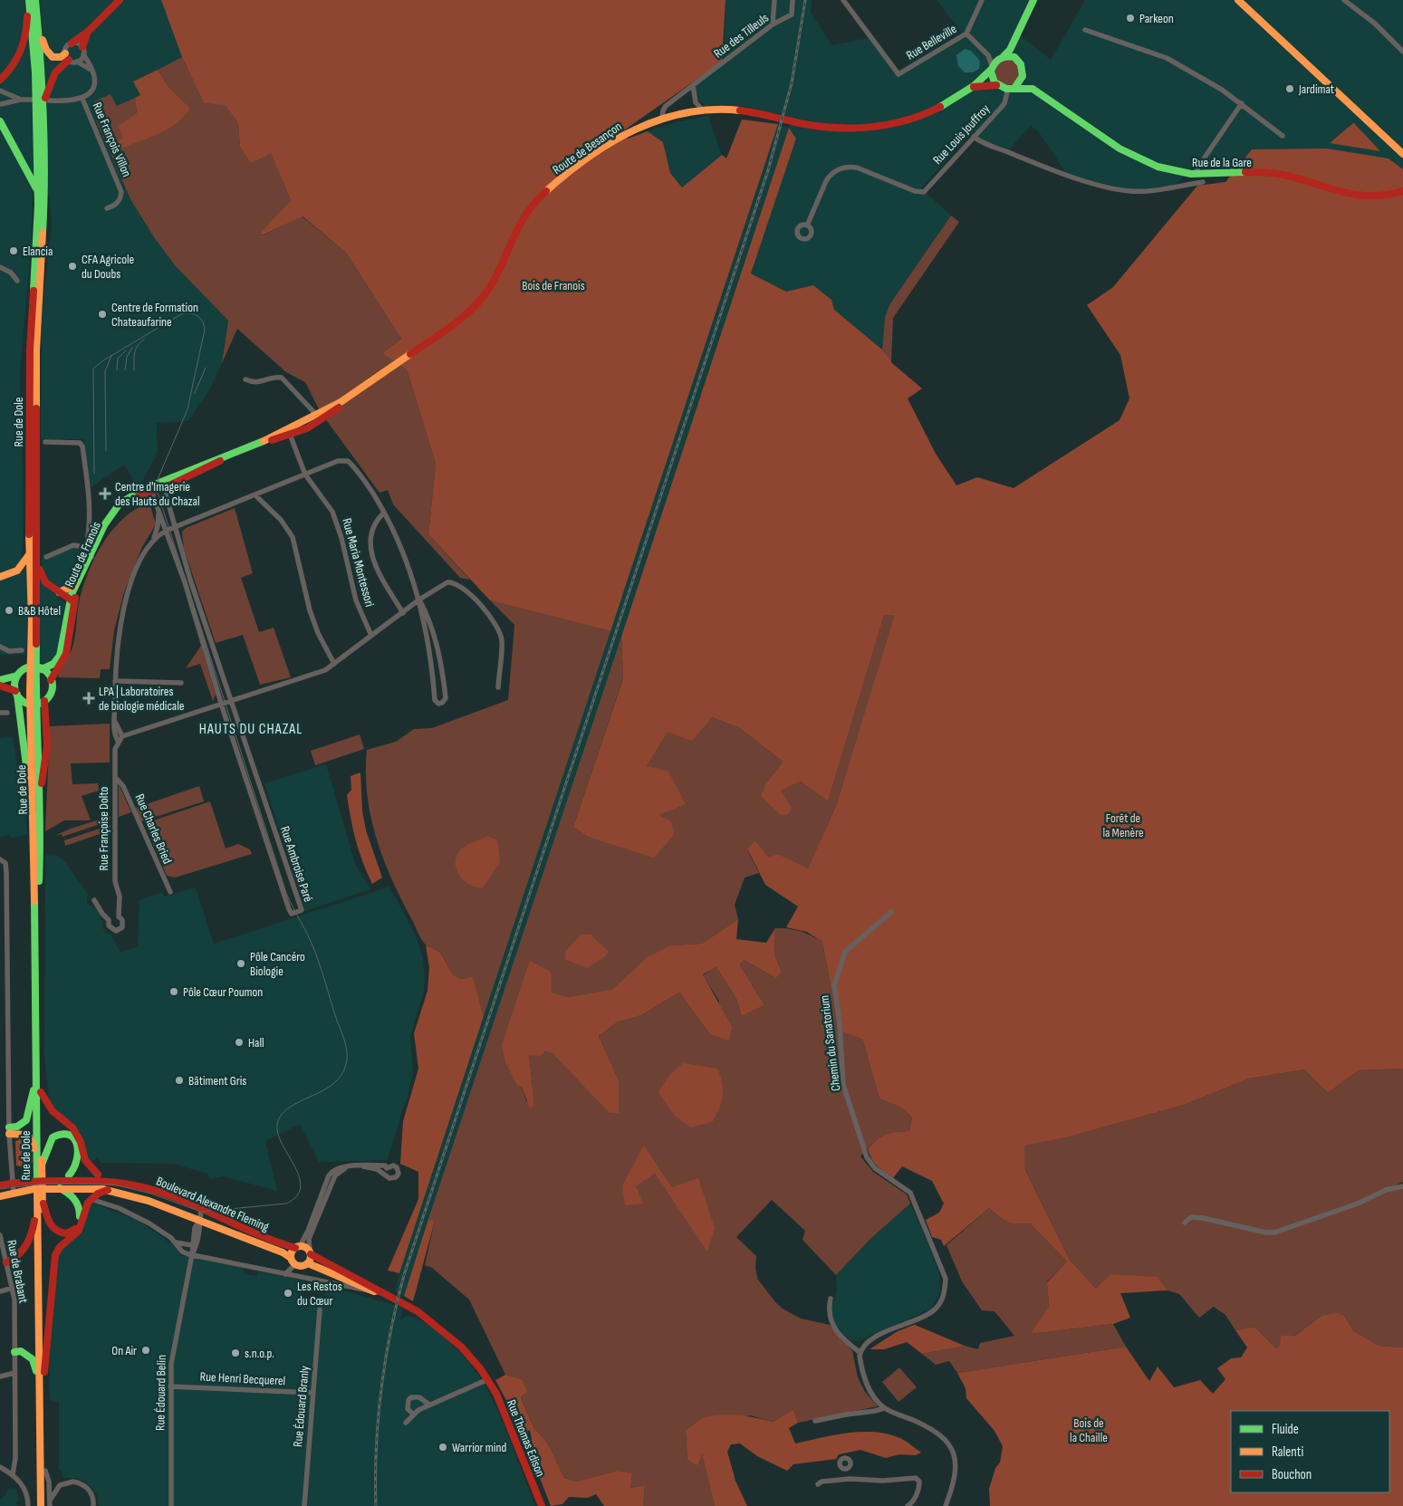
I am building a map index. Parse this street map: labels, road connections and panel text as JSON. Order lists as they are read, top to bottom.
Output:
{
  "streets": {
    "main road": [
      "Route de Besançon",
      "Rue de la Gare",
      "Rue de Dole",
      "Route de Franois",
      "Boulevard Alexandre Fleming",
      "Rue Thomas Edison"
    ],
    "street": [
      "Rue des Tilleuls",
      "Rue Belleville",
      "Rue Louis Jouffroy",
      "Rue François Villon",
      "Rue Maria Montessori",
      "Rue Françoise Dolto",
      "Rue Charles Bried",
      "Rue Ambroise Paré",
      "Chemin du Sanatorium",
      "Rue de Brabant",
      "Rue Henri Becquerel",
      "Rue Édouard Belin",
      "Rue Édouard Branly"
    ]
  },
  "crossings": [
    ["Rue des Tilleuls", "Route de Besançon"],
    ["Route de Franois", "Rue Maria Montessori"],
    ["Route de Franois", "Rue Ambroise Paré"],
    ["Rue Maria Montessori", "Rue Françoise Dolto"],
    ["Rue Françoise Dolto", "Rue Charles Bried"],
    ["Rue Françoise Dolto", "Rue Ambroise Paré"],
    ["Boulevard Alexandre Fleming", "Rue Édouard Belin"],
    ["Rue Henri Becquerel", "Rue Édouard Belin"],
    ["Rue Henri Becquerel", "Rue Édouard Branly"]
  ],
  "districts": ["HAUTS DU CHAZAL"],
  "parks": ["Bois de Franois", "Forêt de la Menère", "Bois de la Chaille"],
  "places": {
    "other": [
      "Parkeon",
      "Jardimat",
      "Elancia",
      "CFA Agricole du Doubs",
      "Centre de Formation Chateaufarine",
      "B&B Hôtel",
      "Pôle Cancéro Biologie",
      "Pôle Cœur Poumon",
      "Hall",
      "Bâtiment Gris",
      "Les Restos du Cœur",
      "On Air",
      "s.n.o.p.",
      "Warrior mind"
    ],
    "health": ["Centre d'Imagerie des Hauts du Chazal", "LPA | Laboratoires de biologie médicale"]
  },
  "legend": ["Fluide", "Ralenti", "Bouchon"]
}
